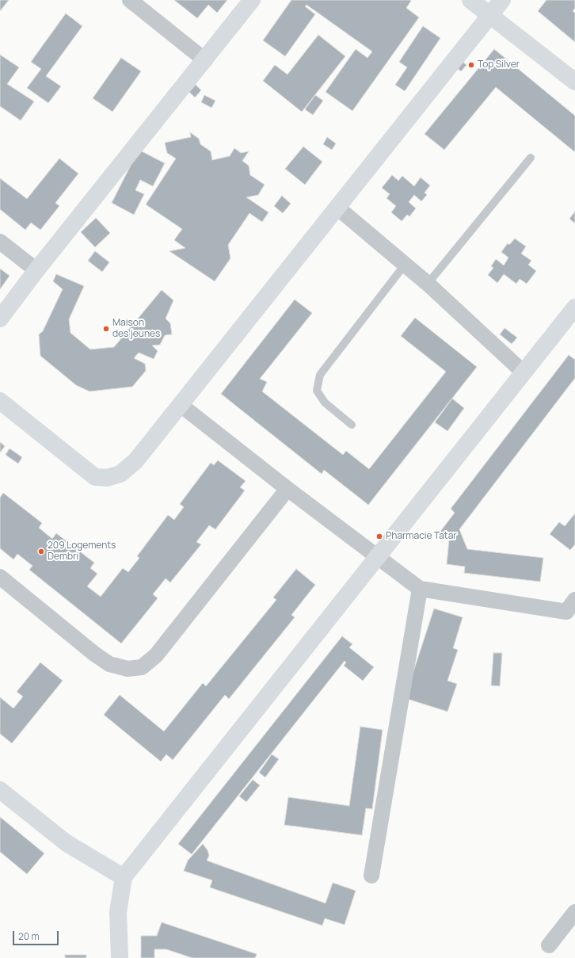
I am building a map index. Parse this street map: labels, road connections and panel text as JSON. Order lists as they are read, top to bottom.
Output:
{
  "places": [
    "Top Silver",
    "Maison des jeunes",
    "Pharmacie Tatar",
    "209 Logements Dembri"
  ],
  "scale_bar": "20 m"
}
